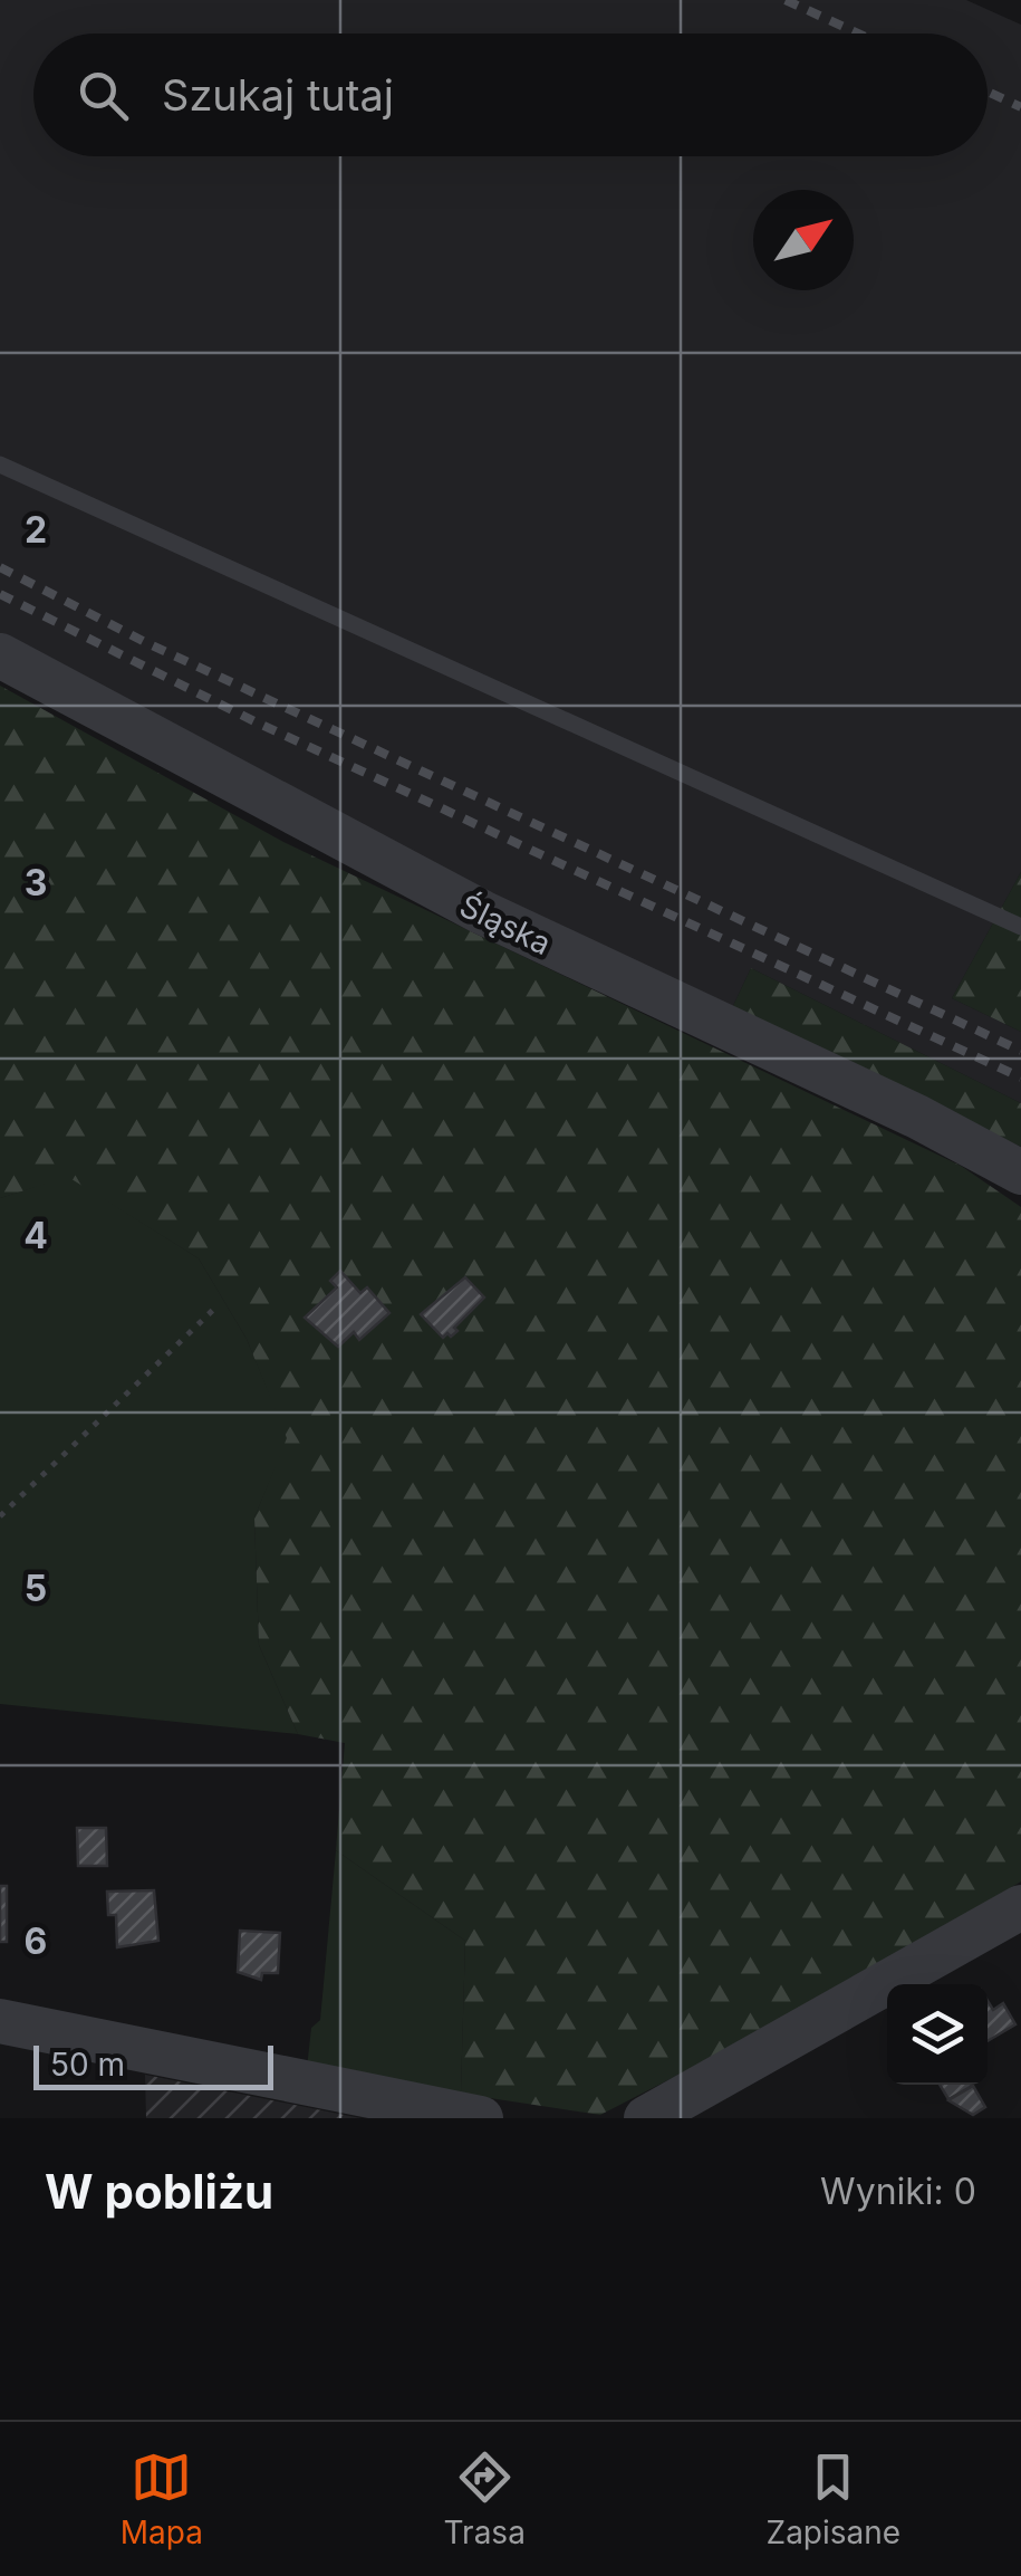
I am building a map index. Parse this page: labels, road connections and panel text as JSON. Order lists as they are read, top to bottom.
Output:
{
  "streets": {
    "street": ["Śląska"]
  },
  "scale_bar": "50 m",
  "north": "top right",
  "page": {
    "search": "Szukaj tutaj",
    "scale": "50 m",
    "heading": ["W pobliżu", "Wyniki: 0"],
    "nav": ["Mapa", "Trasa", "Zapisane"]
  },
  "grid": {
    "rows": [
      "2",
      "3",
      "4",
      "5",
      "6"
    ]
  }
}
